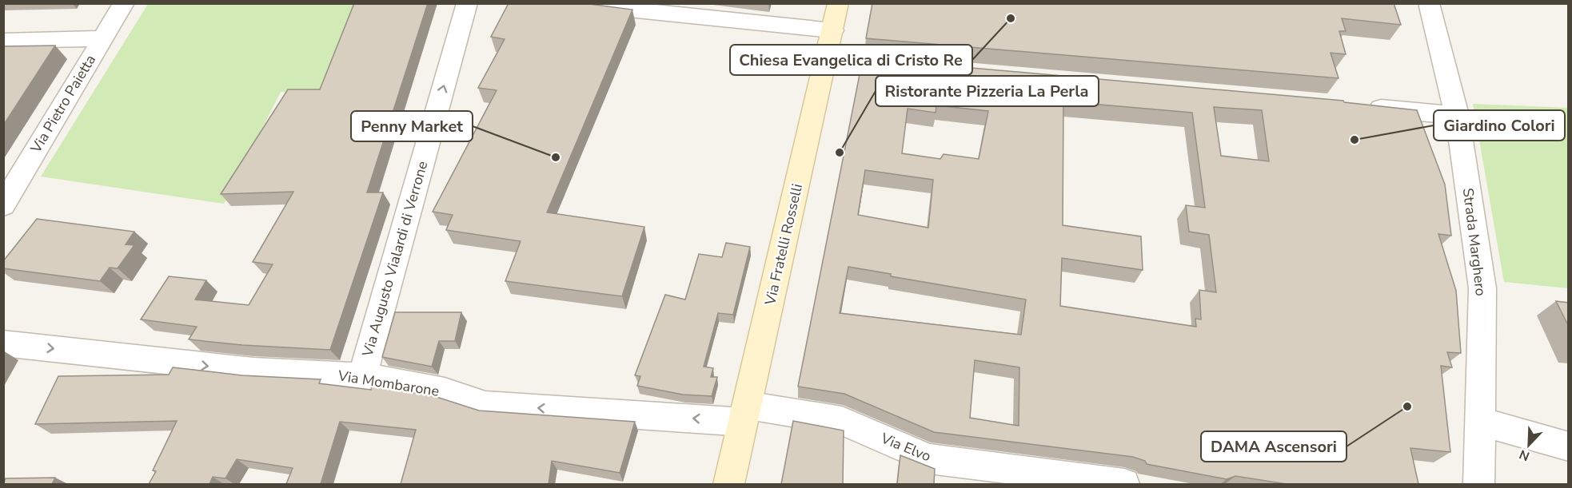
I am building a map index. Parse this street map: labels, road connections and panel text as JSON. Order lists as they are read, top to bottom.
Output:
{
  "streets": {
    "street": [
      "Via Pietro Paietta",
      "Strada Marghero",
      "Via Fratelli Rosselli",
      "Via Augusto Vialardi di Verrone",
      "Via Mombarone",
      "Via Elvo"
    ]
  },
  "crossings": [
    ["Via Fratelli Rosselli", "Via Mombarone"],
    ["Via Fratelli Rosselli", "Via Elvo"],
    ["Via Augusto Vialardi di Verrone", "Via Mombarone"],
    ["Via Mombarone", "Via Elvo"]
  ],
  "one_way": ["Via Augusto Vialardi di Verrone"],
  "places": [
    "Chiesa Evangelica di Cristo Re",
    "Giardino Colori",
    "Ristorante Pizzeria La Perla",
    "Penny Market",
    "DAMA Ascensori"
  ],
  "north": "bottom left"
}
